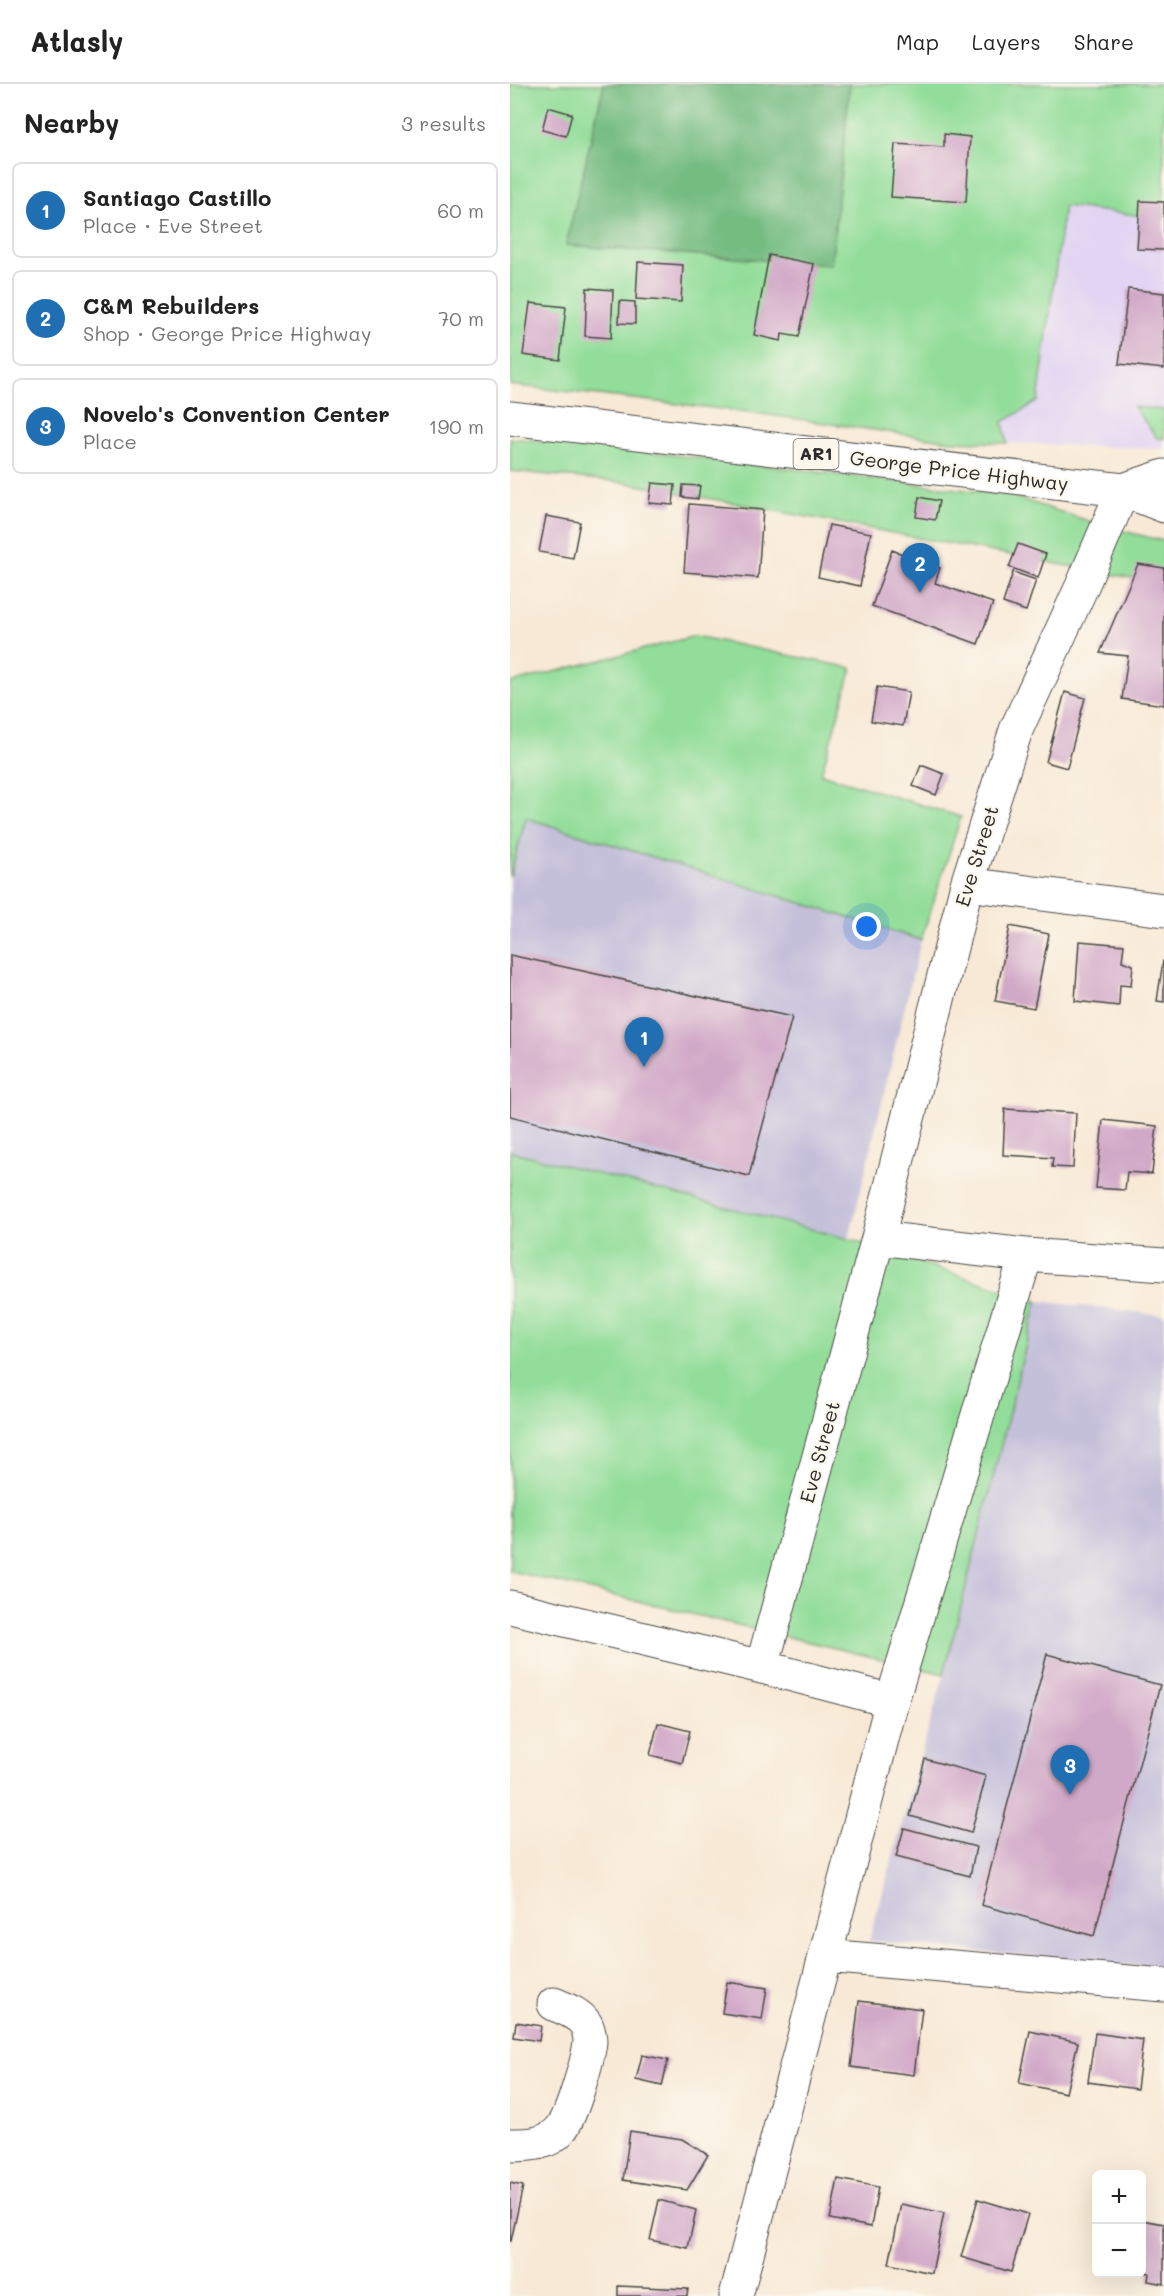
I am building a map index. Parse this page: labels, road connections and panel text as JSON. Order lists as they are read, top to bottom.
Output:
{
  "streets": {
    "main road": ["AR1", "George Price Highway", "Eve Street"]
  },
  "crossings": [
    ["George Price Highway", "Eve Street"]
  ],
  "page": {
    "header": "Atlasly",
    "nav": ["Map", "Layers", "Share"],
    "heading": ["Nearby", "3 results"],
    "list": [
      {
        "mark": "1",
        "name": "Santiago Castillo",
        "note": "Place · Eve Street",
        "value": "60 m"
      },
      {
        "mark": "2",
        "name": "C&M Rebuilders",
        "note": "Shop · George Price Highway",
        "value": "70 m"
      },
      {
        "mark": "3",
        "name": "Novelo's Convention Center",
        "note": "Place",
        "value": "190 m"
      }
    ],
    "pins": ["2", "1", "3"],
    "map_buttons": ["+", "−"]
  }
}
